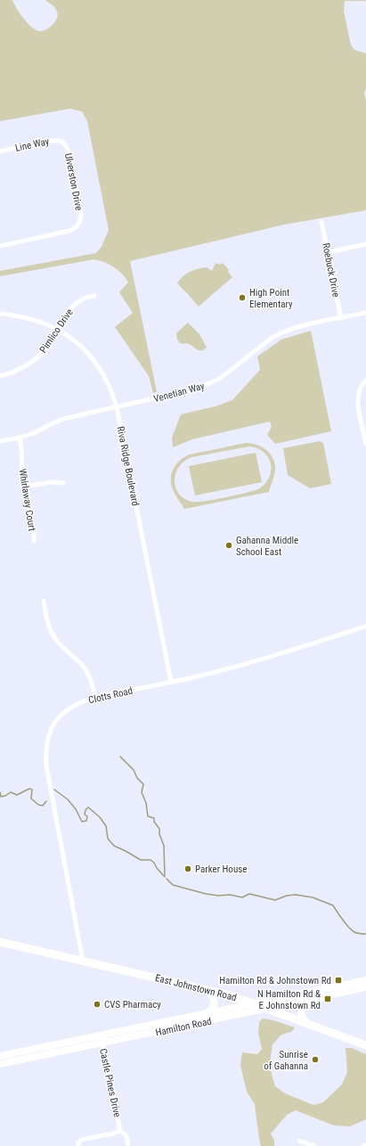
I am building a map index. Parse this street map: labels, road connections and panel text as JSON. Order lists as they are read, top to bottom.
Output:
{
  "streets": {
    "highway": ["East Johnstown Road"],
    "main road": ["Hamilton Road"],
    "street": [
      "Line Way",
      "Ulverston Drive",
      "Roebuck Drive",
      "Pimlico Drive",
      "Venetian Way",
      "Riva Ridge Boulevard",
      "Whirlaway Court",
      "Clotts Road",
      "Castle Pines Drive"
    ]
  },
  "crossings": [
    ["Line Way", "Ulverston Drive"],
    ["Roebuck Drive", "Venetian Way"],
    ["Pimlico Drive", "Riva Ridge Boulevard"],
    ["Venetian Way", "Riva Ridge Boulevard"],
    ["Venetian Way", "Whirlaway Court"],
    ["Riva Ridge Boulevard", "Clotts Road"],
    ["Clotts Road", "East Johnstown Road"],
    ["East Johnstown Road", "Hamilton Road"],
    ["Hamilton Road", "Castle Pines Drive"]
  ],
  "places": {
    "other": [
      "High Point Elementary",
      "Gahanna Middle School East",
      "Parker House",
      "CVS Pharmacy",
      "Sunrise of Gahanna"
    ],
    "transit": ["Hamilton Rd & Johnstown Rd", "N Hamilton Rd & E Johnstown Rd"]
  }
}
